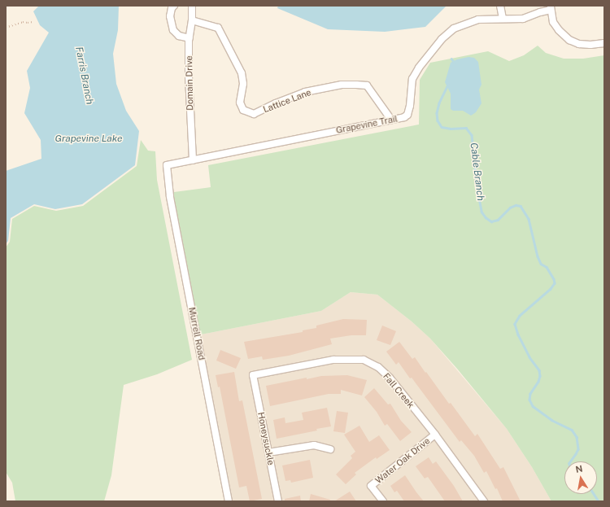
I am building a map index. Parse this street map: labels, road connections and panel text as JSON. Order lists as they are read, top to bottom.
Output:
{
  "streets": {
    "street": [
      "Domain Drive",
      "Lattice Lane",
      "Grapevine Trail",
      "Murrell Road",
      "Fall Creek",
      "Honeysuckle",
      "Water Oak Drive"
    ]
  },
  "crossings": [
    ["Domain Drive", "Lattice Lane"],
    ["Domain Drive", "Grapevine Trail"],
    ["Lattice Lane", "Grapevine Trail"],
    ["Grapevine Trail", "Murrell Road"],
    ["Fall Creek", "Honeysuckle"],
    ["Fall Creek", "Water Oak Drive"]
  ],
  "water": ["Farris Branch", "Grapevine Lake", "Cable Branch"],
  "north": "top"
}
